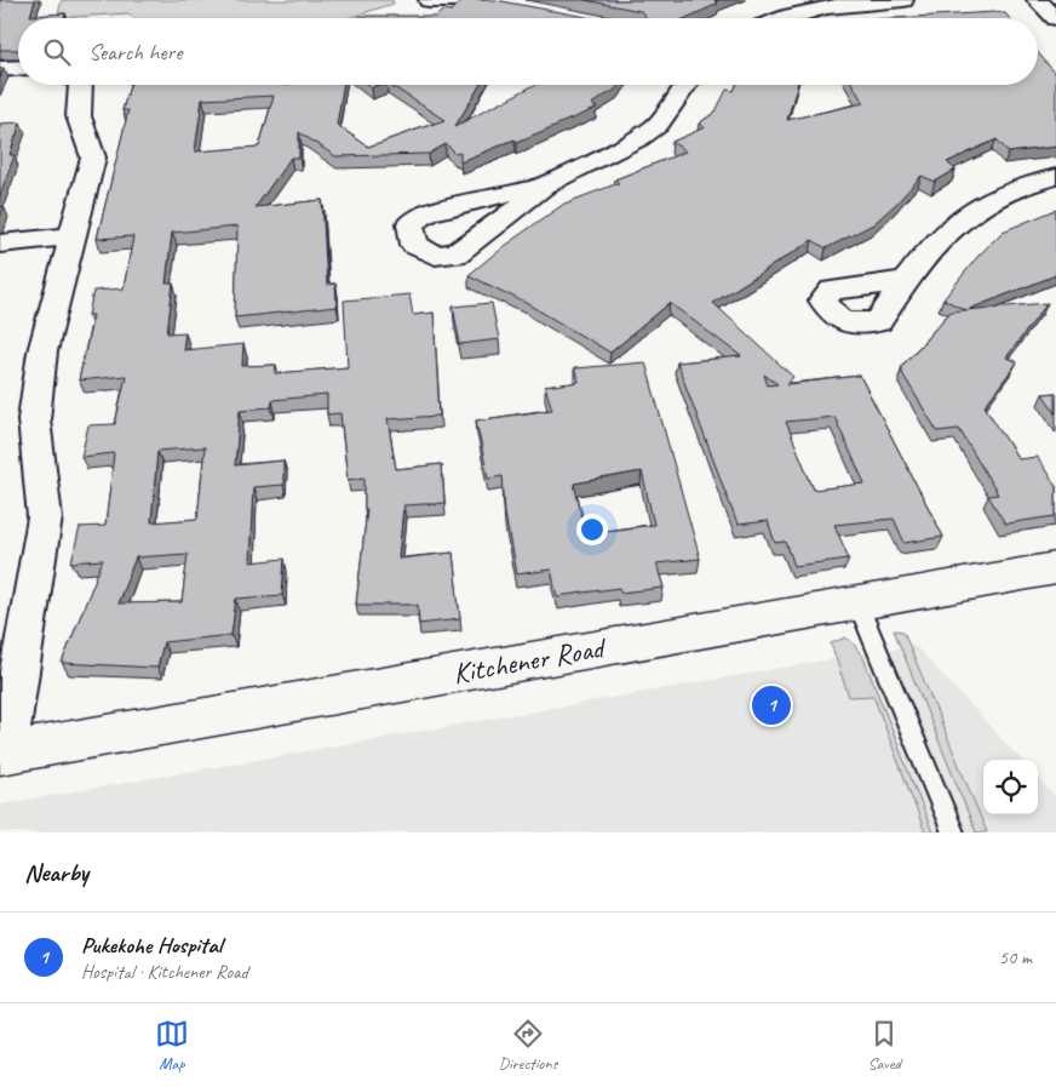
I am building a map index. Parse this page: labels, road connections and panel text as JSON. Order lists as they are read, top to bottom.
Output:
{
  "streets": {
    "street": ["Kitchener Road"]
  },
  "page": {
    "search": "Search here",
    "pins": "1",
    "heading": "Nearby",
    "list": [
      {
        "mark": "1",
        "name": "Pukekohe Hospital",
        "note": "Hospital · Kitchener Road",
        "value": "50 m"
      }
    ],
    "nav": ["Map", "Directions", "Saved"]
  }
}
